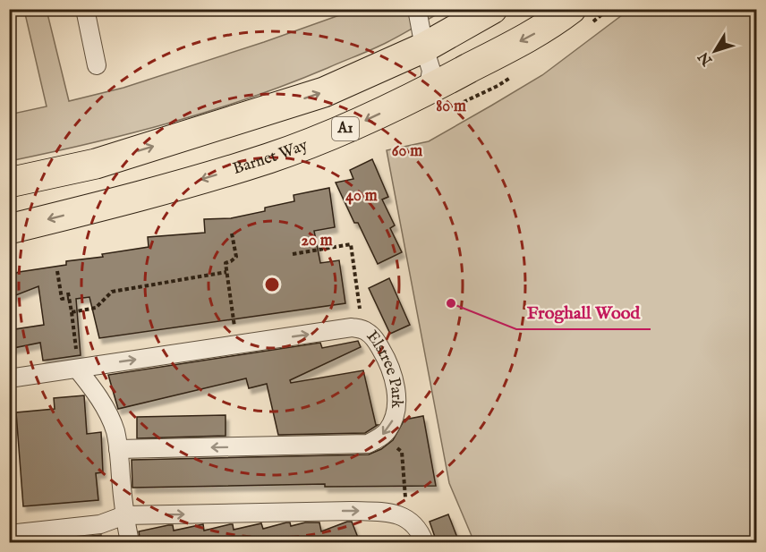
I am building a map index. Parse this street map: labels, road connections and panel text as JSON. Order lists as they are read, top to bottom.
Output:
{
  "streets": {
    "highway": ["A1", "Barnet Way"],
    "street": ["Elstree Park"]
  },
  "places": ["Froghall Wood"],
  "north": "bottom left",
  "rings": [
    "80 m",
    "60 m",
    "40 m",
    "20 m"
  ]
}
